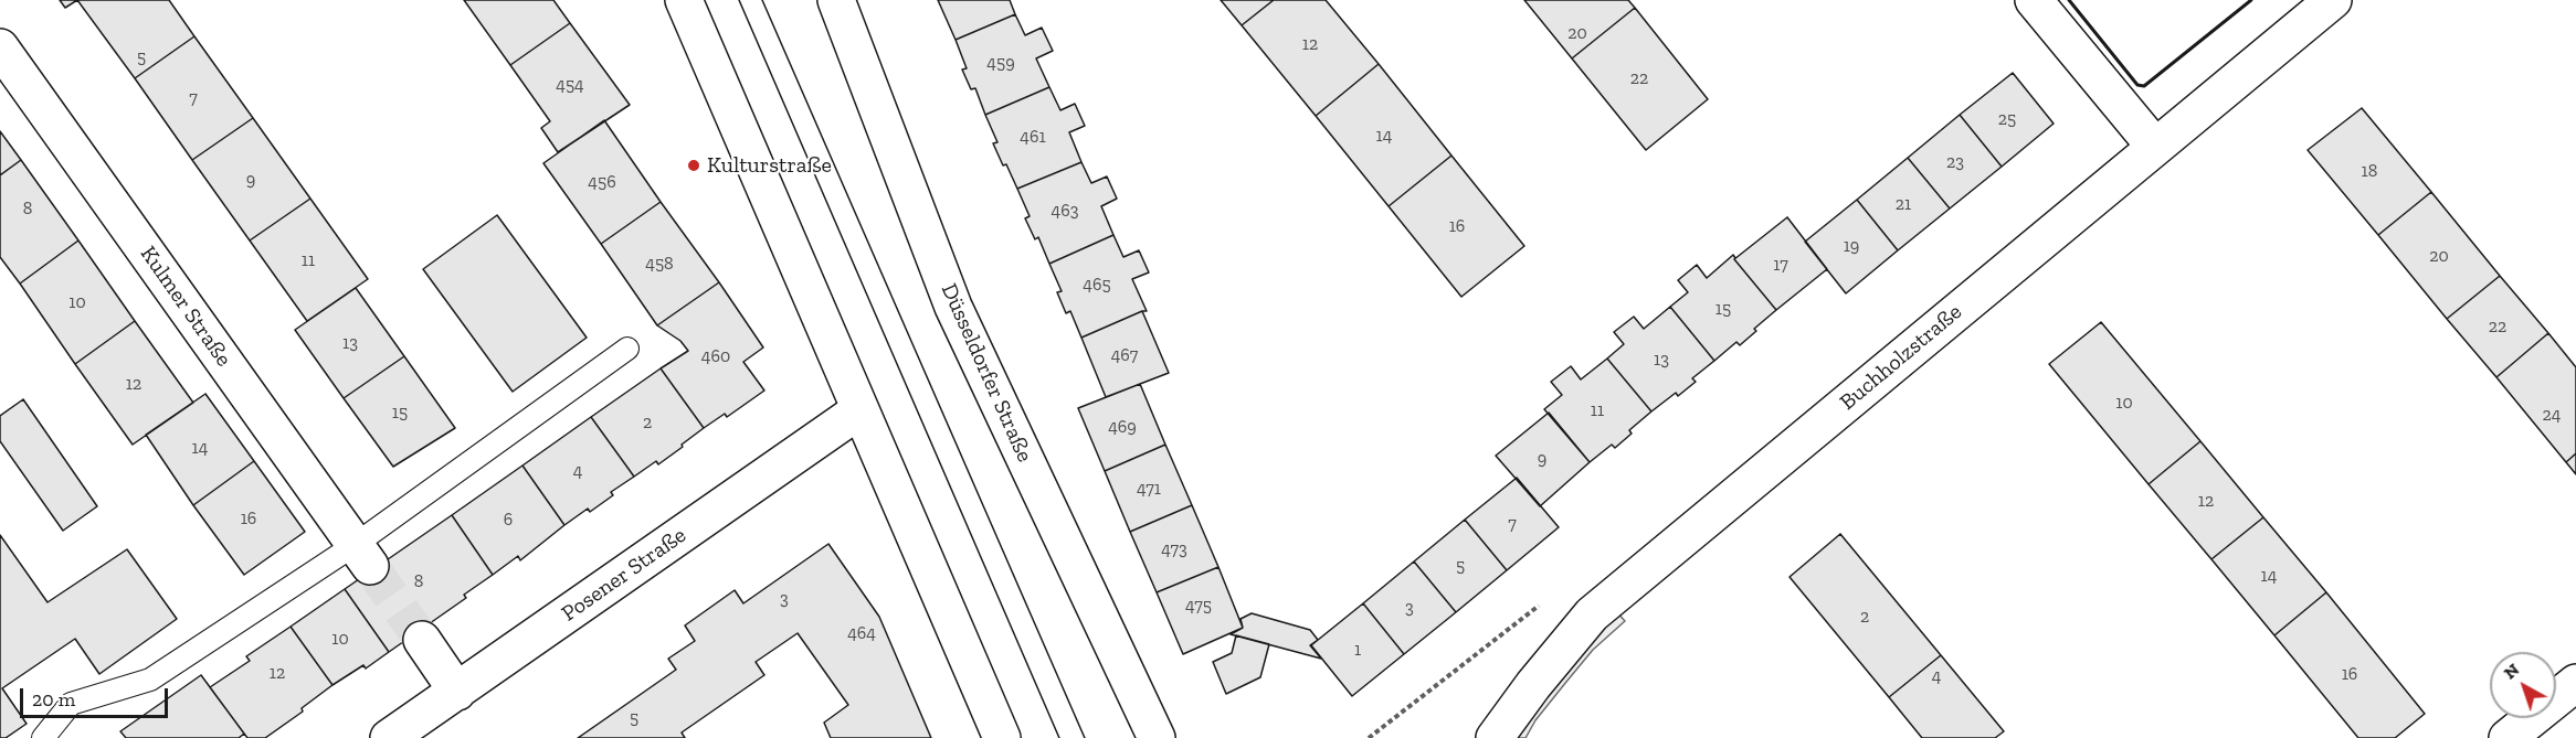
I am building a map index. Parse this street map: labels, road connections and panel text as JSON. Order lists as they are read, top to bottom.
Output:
{
  "streets": {
    "street": [
      "Kulmer Straße",
      "Buchholzstraße",
      "Düsseldorfer Straße",
      "Posener Straße"
    ]
  },
  "places": ["Kulturstraße"],
  "house_numbers": [
    "20",
    "12",
    "5",
    "459",
    "22",
    "454",
    "7",
    "25",
    "14",
    "461",
    "23",
    "18",
    "9",
    "456",
    "21",
    "8",
    "463",
    "16",
    "19",
    "20",
    "11",
    "458",
    "17",
    "465",
    "10",
    "15",
    "22",
    "13",
    "467",
    "460",
    "13",
    "12",
    "10",
    "11",
    "15",
    "24",
    "2",
    "469",
    "14",
    "9",
    "4",
    "471",
    "12",
    "16",
    "6",
    "7",
    "473",
    "5",
    "14",
    "8",
    "3",
    "475",
    "3",
    "2",
    "464",
    "10",
    "1",
    "12",
    "16",
    "4",
    "5"
  ],
  "scale_bar": "20 m",
  "north": "top left"
}
